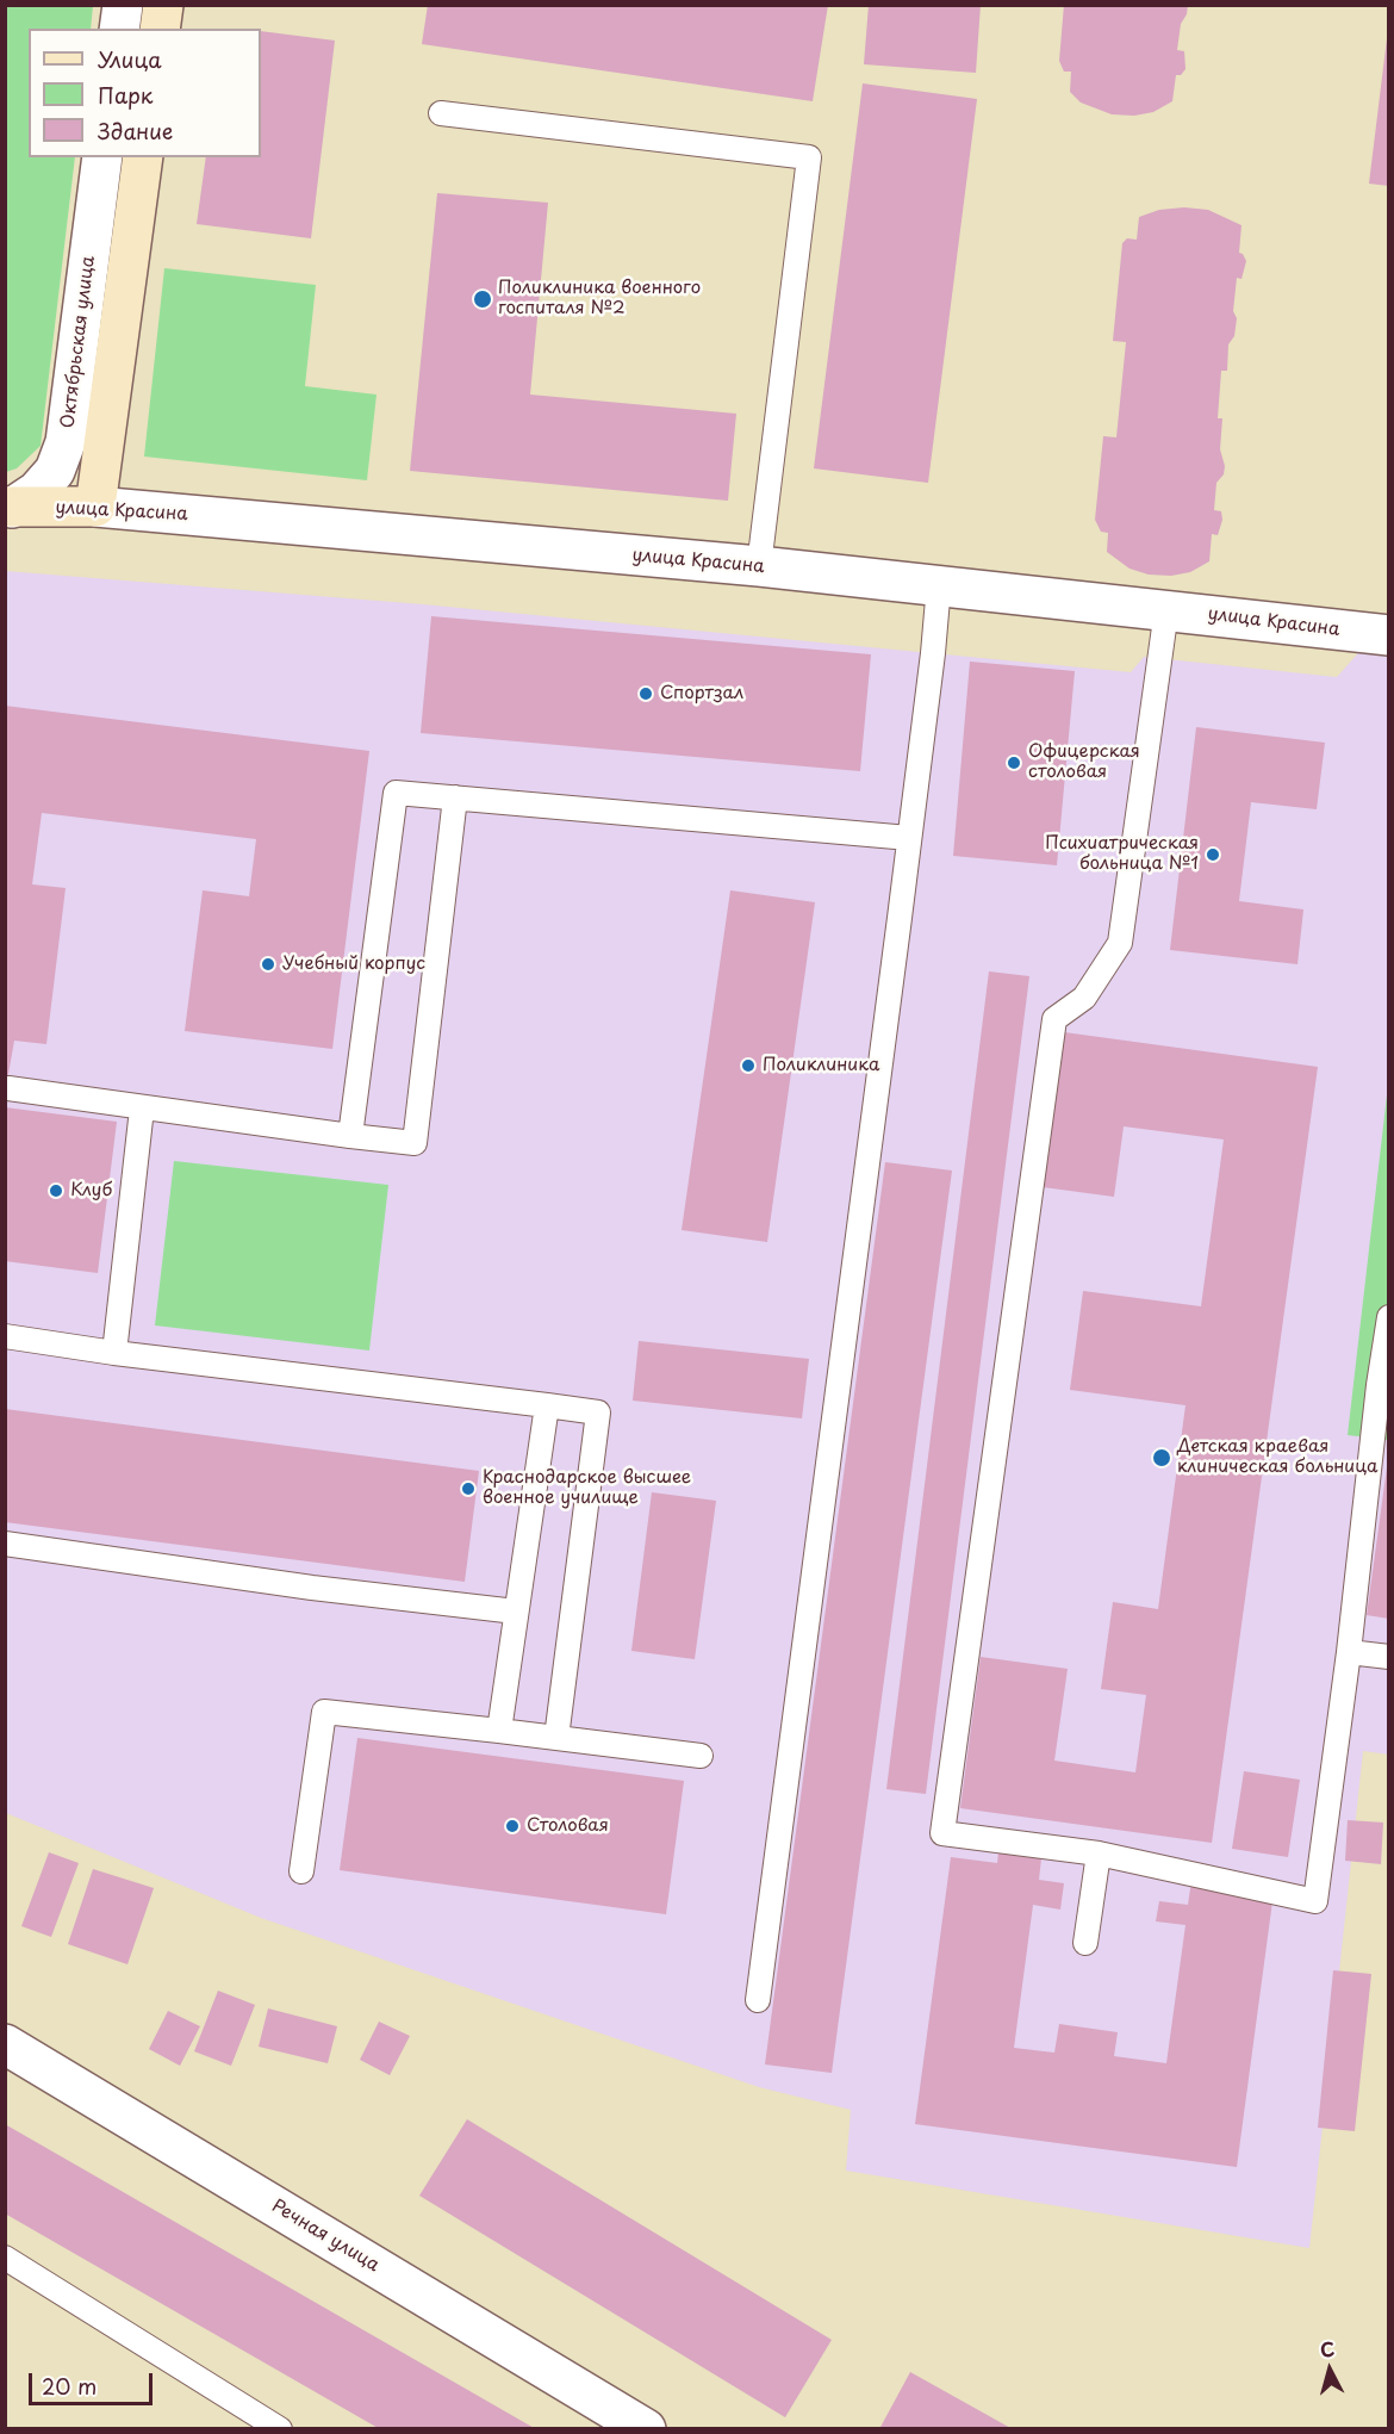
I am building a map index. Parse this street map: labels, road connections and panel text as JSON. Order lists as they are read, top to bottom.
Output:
{
  "streets": {
    "main road": ["улица Красина"],
    "street": ["Октябрьская улица", "Речная улица"]
  },
  "crossings": [
    ["Октябрьская улица", "улица Красина"]
  ],
  "places": [
    "Поликлиника военного госпиталя №2",
    "Спортзал",
    "Офицерская столовая",
    "Психиатрическая больница №1",
    "Учебный корпус",
    "Поликлиника",
    "Клуб",
    "Детская краевая клиническая больница",
    "Краснодарское высшее военное училище",
    "Столовая"
  ],
  "legend": ["Улица", "Парк", "Здание"],
  "scale_bar": "20 m",
  "north": "top"
}
